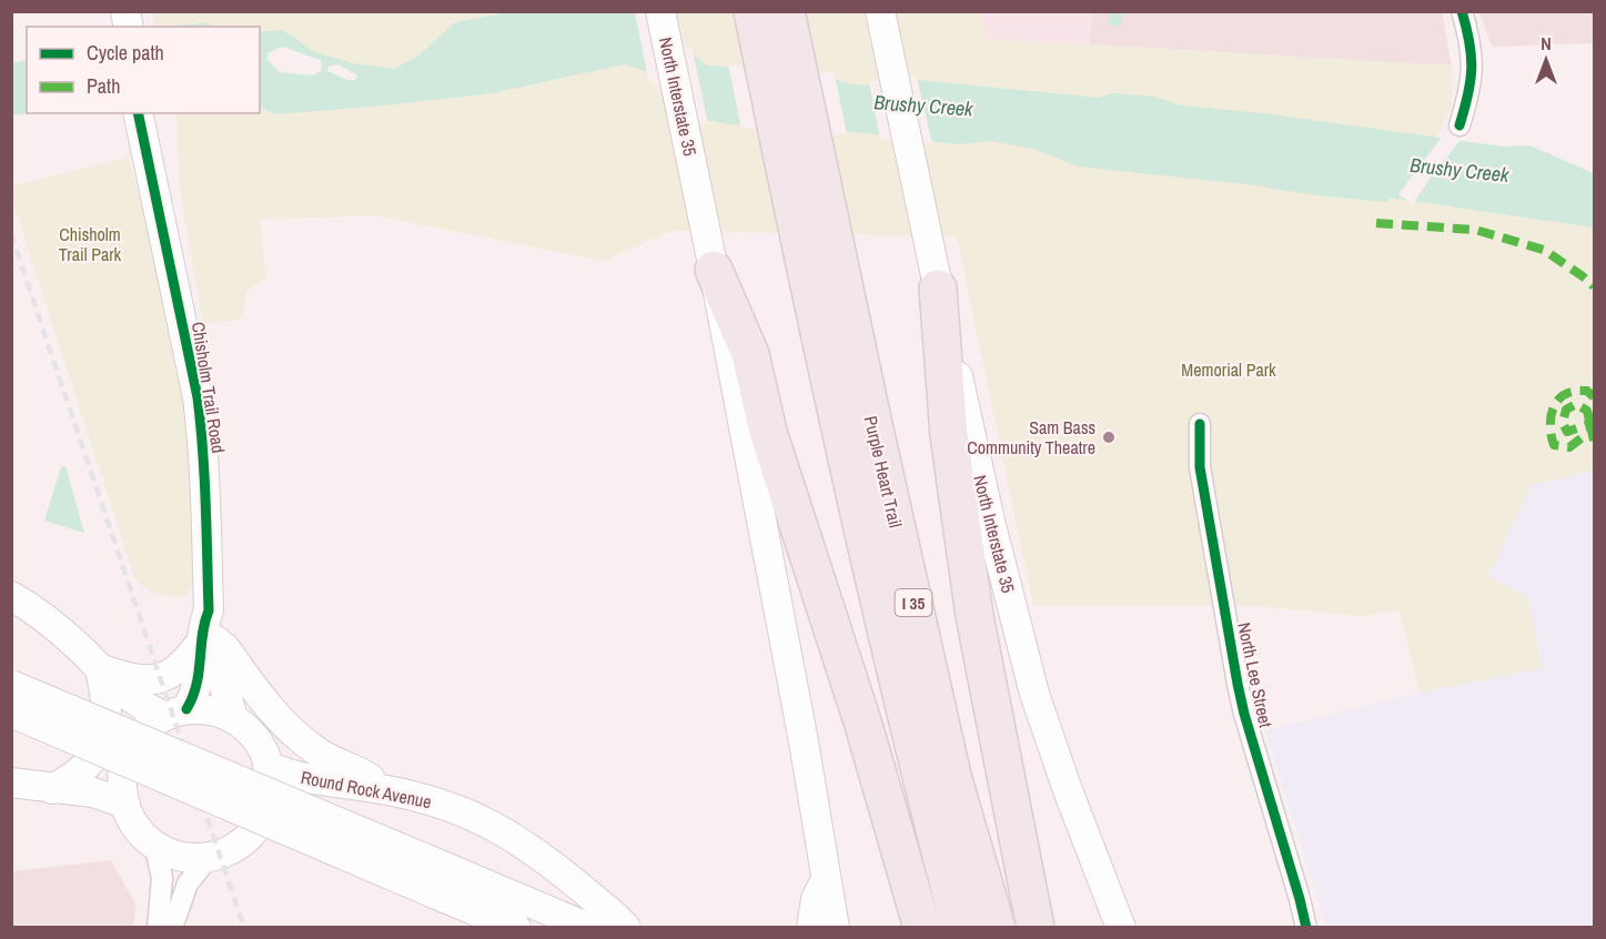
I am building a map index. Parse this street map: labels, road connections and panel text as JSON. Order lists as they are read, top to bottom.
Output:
{
  "streets": {
    "highway": ["Purple Heart Trail", "I 35"],
    "main road": ["North Interstate 35", "Chisholm Trail Road", "Round Rock Avenue"],
    "street": ["North Lee Street"]
  },
  "crossings": [
    ["Chisholm Trail Road", "Round Rock Avenue"]
  ],
  "water": ["Brushy Creek"],
  "parks": ["Chisholm Trail Park", "Memorial Park"],
  "places": ["Sam Bass Community Theatre"],
  "legend": ["Cycle path", "Path"],
  "north": "top"
}
